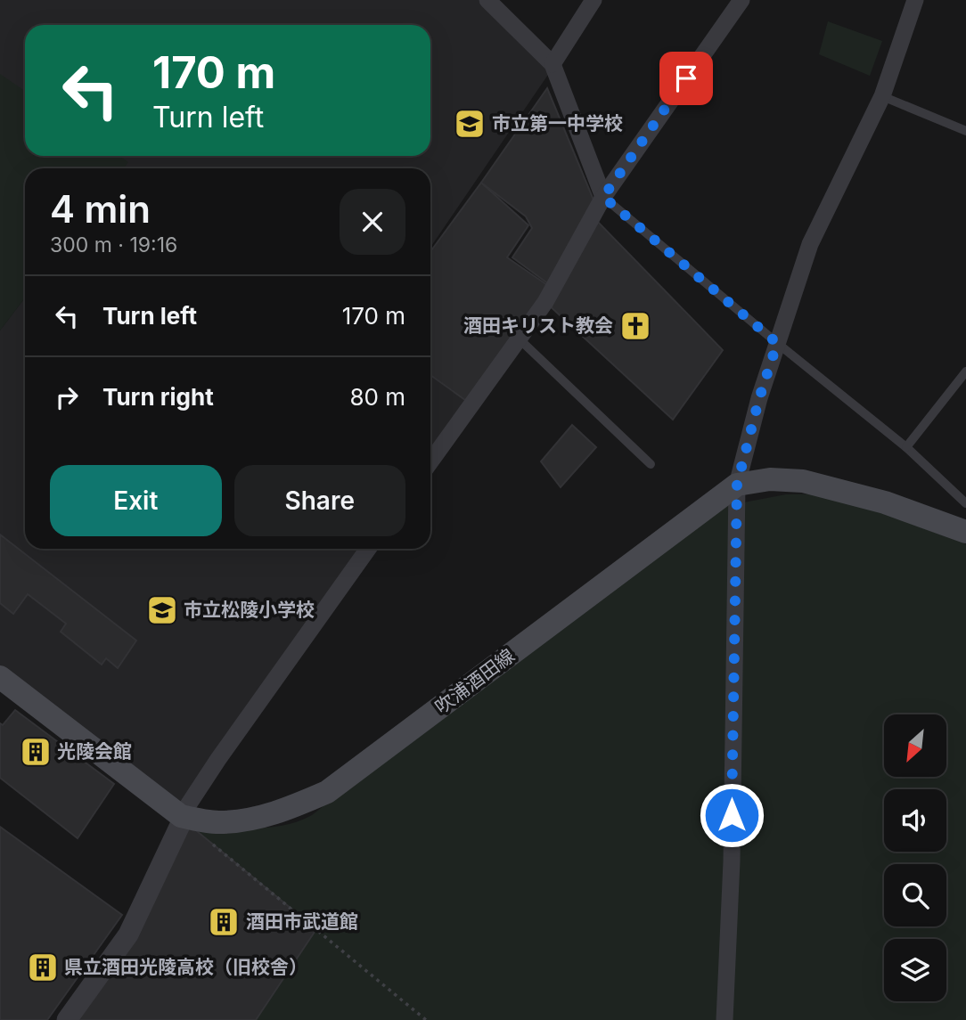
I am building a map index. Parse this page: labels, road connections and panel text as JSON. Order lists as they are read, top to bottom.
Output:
{
  "streets": {
    "main road": ["吹浦酒田線"]
  },
  "places": {
    "school or university": ["市立第一中学校", "市立松陵小学校"],
    "church": ["酒田キリスト教会"],
    "building": ["光陵会館", "酒田市武道館", "県立酒田光陵高校（旧校舎）"]
  },
  "north": "bottom left",
  "page": {
    "turn": ["170 m", "Turn left"],
    "heading": ["4 min", "300 m · 19:16"],
    "list": [
      {
        "name": "Turn left",
        "value": "170 m"
      },
      {
        "name": "Turn right",
        "value": "80 m"
      }
    ],
    "buttons": ["Exit", "Share"]
  }
}
